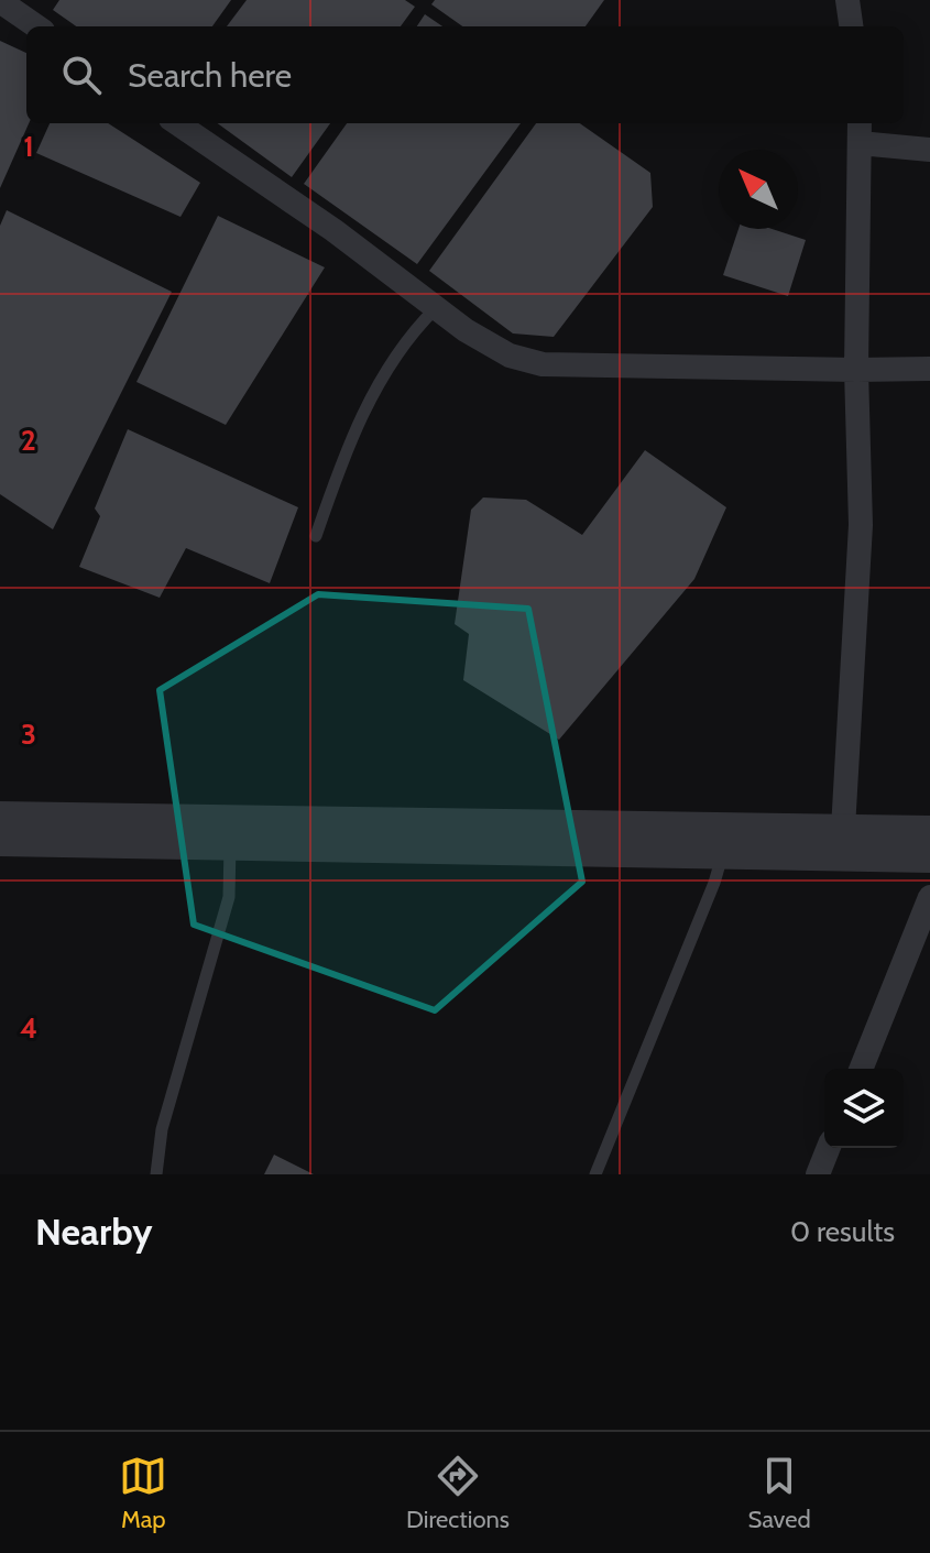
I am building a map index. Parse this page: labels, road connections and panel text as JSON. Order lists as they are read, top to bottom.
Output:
{
  "north": "top left",
  "page": {
    "search": "Search here",
    "heading": ["Nearby", "0 results"],
    "nav": ["Map", "Directions", "Saved"]
  },
  "grid": {
    "rows": [
      "1",
      "2",
      "3",
      "4"
    ]
  }
}
